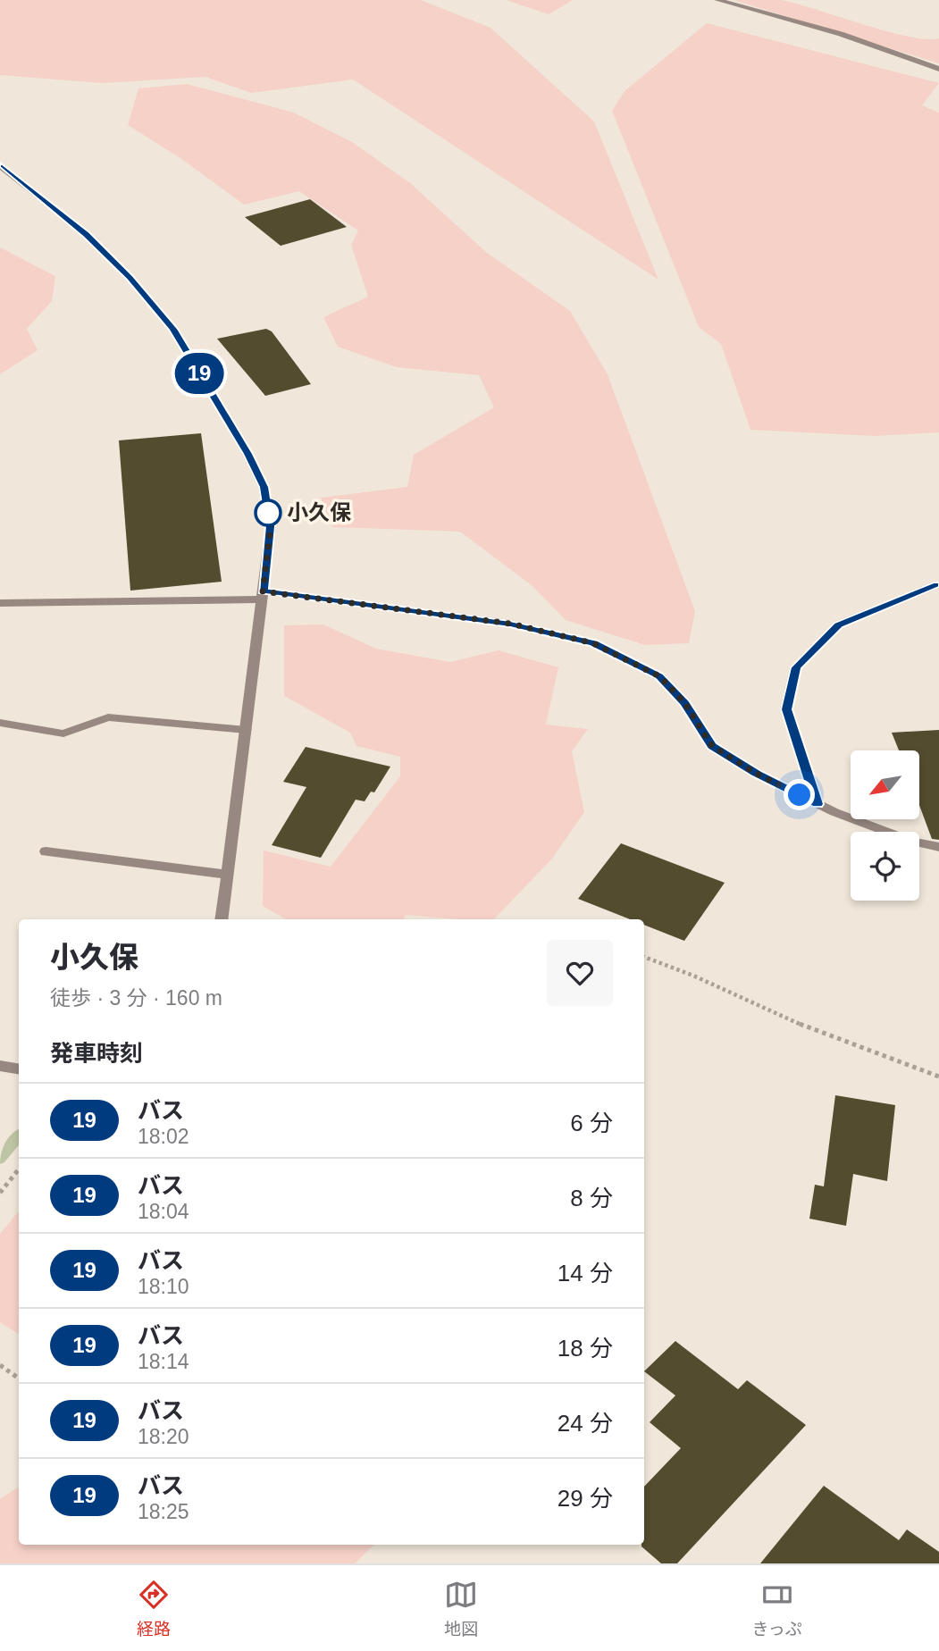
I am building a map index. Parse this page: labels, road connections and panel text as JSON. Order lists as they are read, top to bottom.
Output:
{
  "places": ["小久保"],
  "lines": ["bus line 19"],
  "north": "bottom left",
  "page": {
    "on_map": "19",
    "heading": [
      ["小久保", "徒歩 · 3 分 · 160 m"],
      "発車時刻"
    ],
    "list": [
      {
        "mark": "19",
        "name": "バス",
        "note": "18:02",
        "value": "6 分"
      },
      {
        "mark": "19",
        "name": "バス",
        "note": "18:04",
        "value": "8 分"
      },
      {
        "mark": "19",
        "name": "バス",
        "note": "18:10",
        "value": "14 分"
      },
      {
        "mark": "19",
        "name": "バス",
        "note": "18:14",
        "value": "18 分"
      },
      {
        "mark": "19",
        "name": "バス",
        "note": "18:20",
        "value": "24 分"
      },
      {
        "mark": "19",
        "name": "バス",
        "note": "18:25",
        "value": "29 分"
      }
    ],
    "tabs": ["経路", "地図", "きっぷ"]
  }
}
